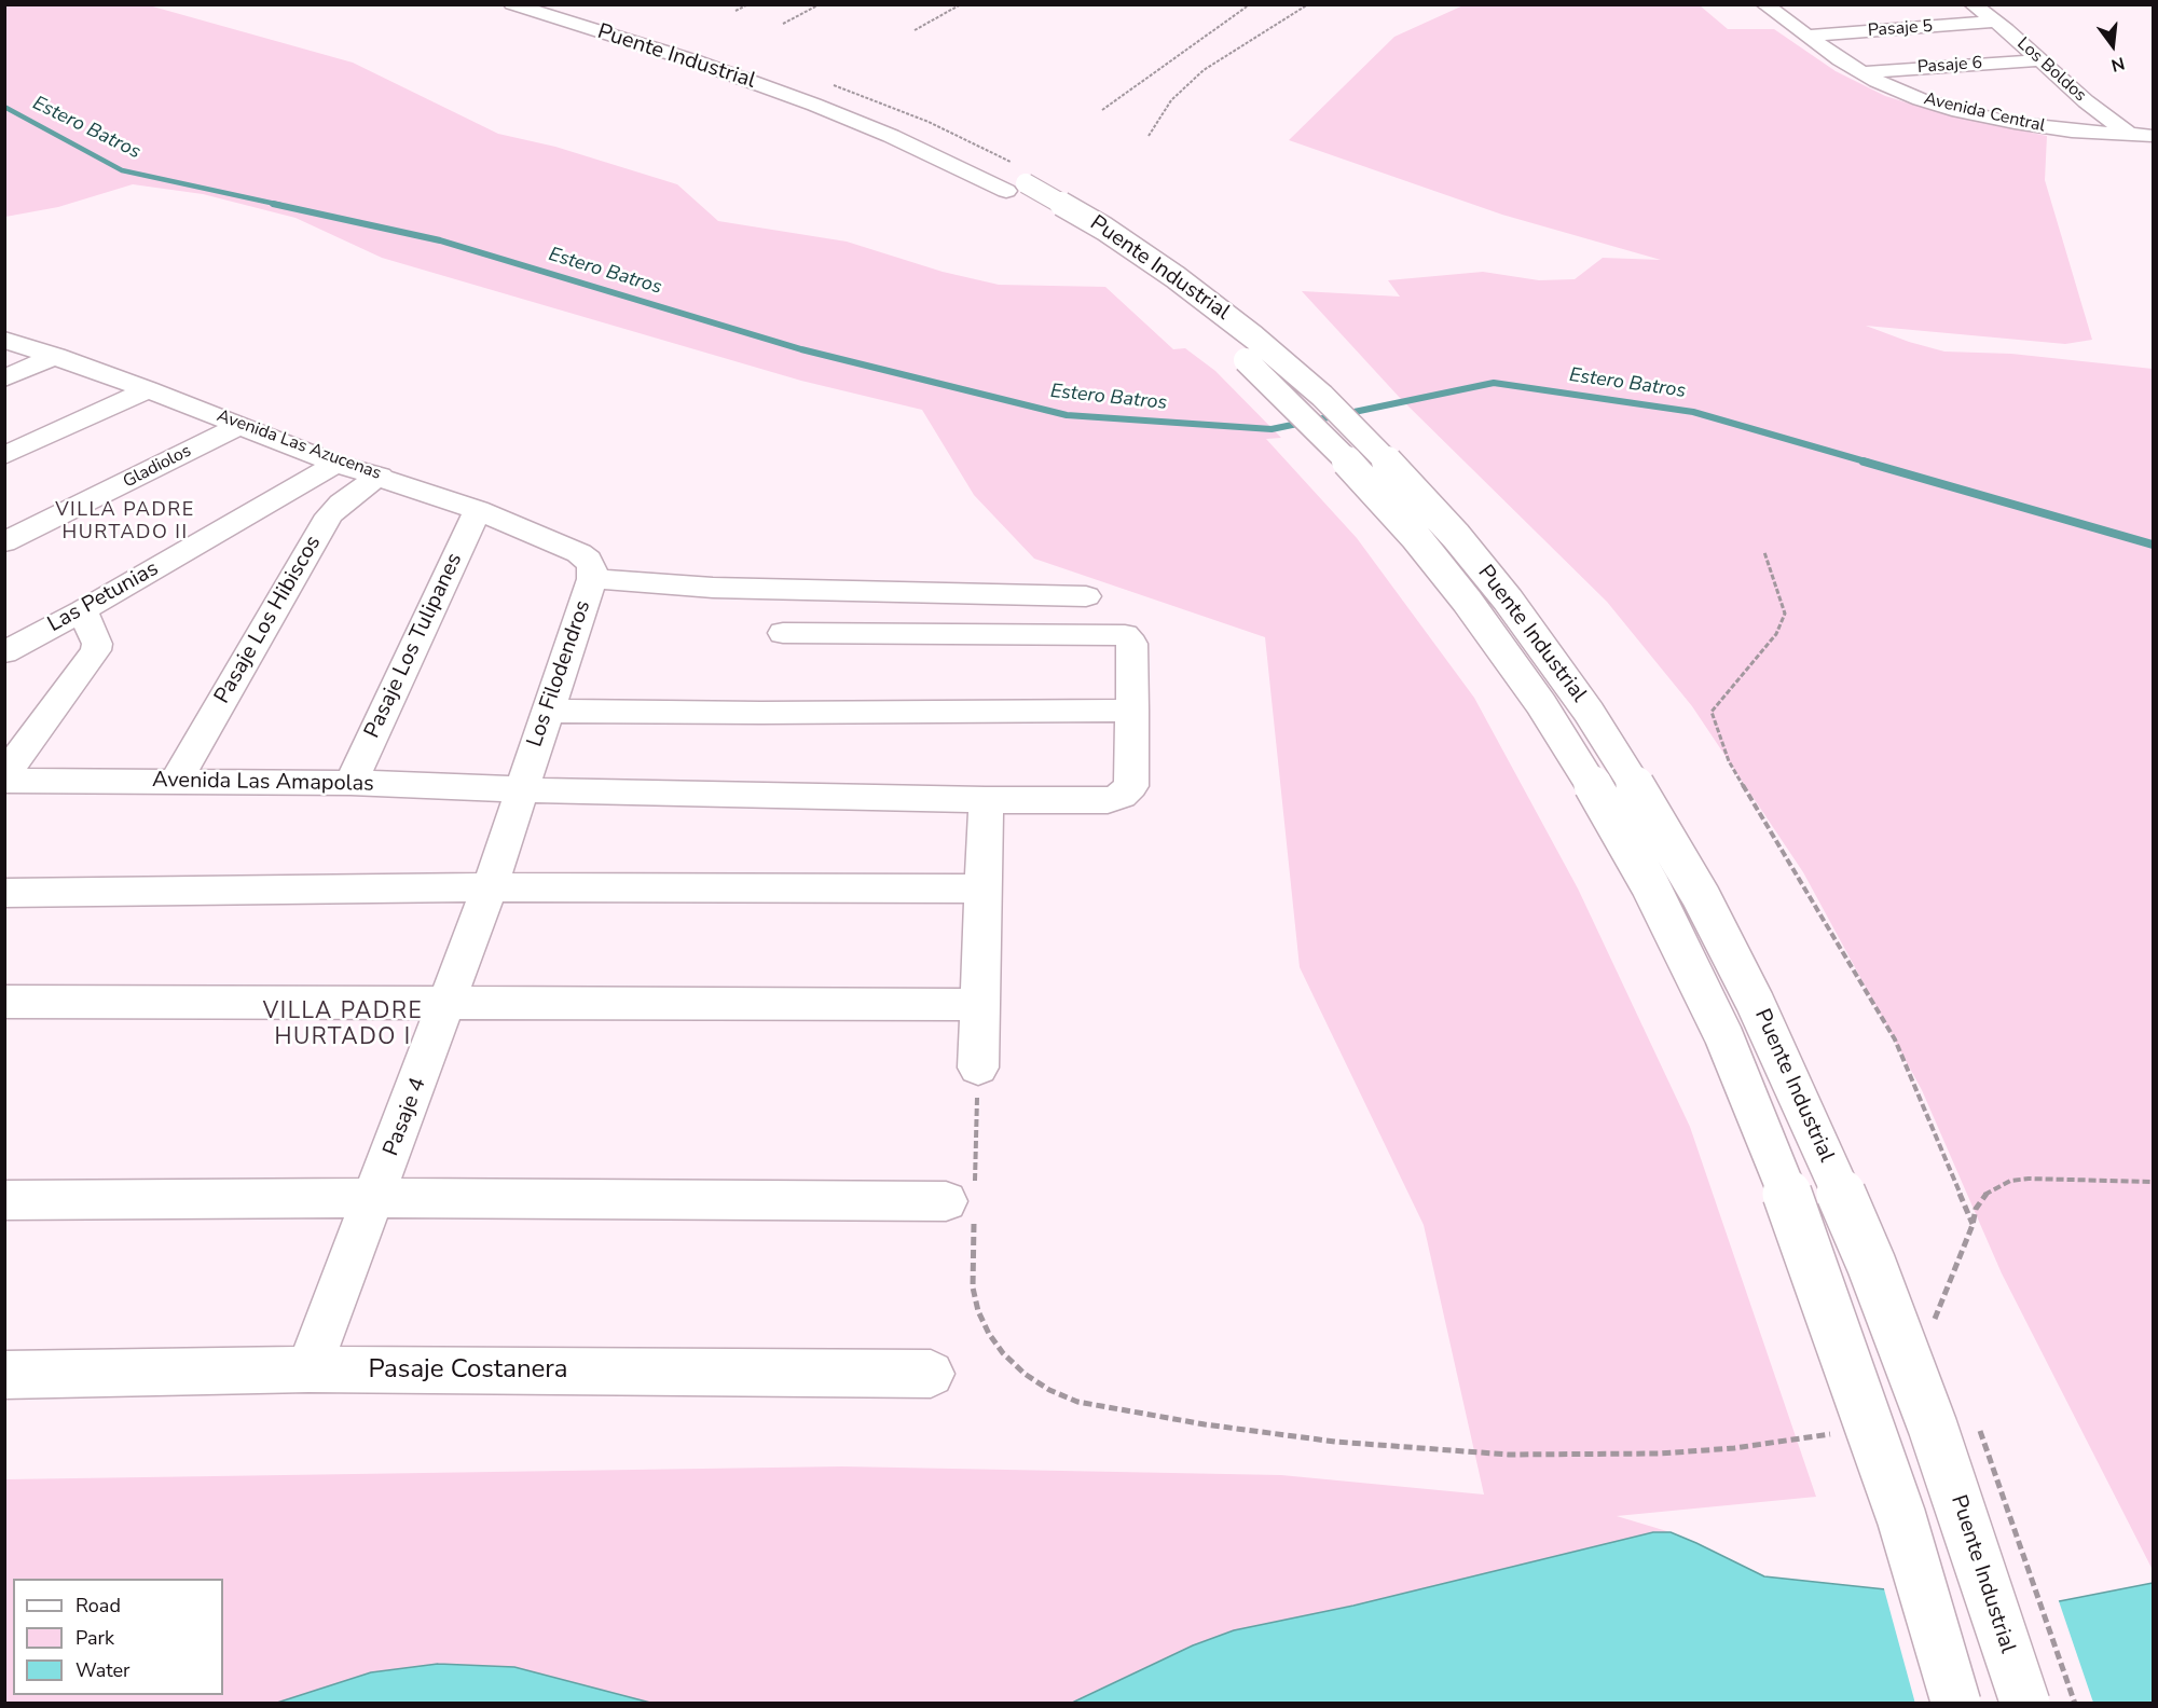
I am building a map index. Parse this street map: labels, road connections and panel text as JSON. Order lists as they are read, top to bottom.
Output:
{
  "streets": {
    "main road": [
      "Pasaje 5",
      "Puente Industrial",
      "Pasaje 6",
      "Los Boldos",
      "Avenida Central",
      "Avenida Las Azucenas",
      "Gladiolos",
      "Las Petunias",
      "Pasaje Los Hibiscos",
      "Pasaje Los Tulipanes",
      "Los Filodendros",
      "Avenida Las Amapolas",
      "Pasaje 4",
      "Pasaje Costanera"
    ]
  },
  "crossings": [
    ["Pasaje 5", "Los Boldos"],
    ["Pasaje 5", "Avenida Central"],
    ["Pasaje 6", "Los Boldos"],
    ["Pasaje 6", "Avenida Central"],
    ["Los Boldos", "Avenida Central"],
    ["Avenida Las Azucenas", "Gladiolos"],
    ["Avenida Las Azucenas", "Las Petunias"],
    ["Avenida Las Azucenas", "Pasaje Los Hibiscos"],
    ["Avenida Las Azucenas", "Pasaje Los Tulipanes"],
    ["Avenida Las Azucenas", "Los Filodendros"],
    ["Pasaje Los Hibiscos", "Avenida Las Amapolas"],
    ["Pasaje Los Tulipanes", "Avenida Las Amapolas"],
    ["Los Filodendros", "Avenida Las Amapolas"],
    ["Los Filodendros", "Pasaje 4"],
    ["Avenida Las Amapolas", "Pasaje 4"],
    ["Pasaje 4", "Pasaje Costanera"]
  ],
  "districts": ["VILLA PADRE HURTADO II", "VILLA PADRE HURTADO I"],
  "water": ["Estero Batros"],
  "legend": ["Road", "Park", "Water"],
  "north": "bottom"
}
